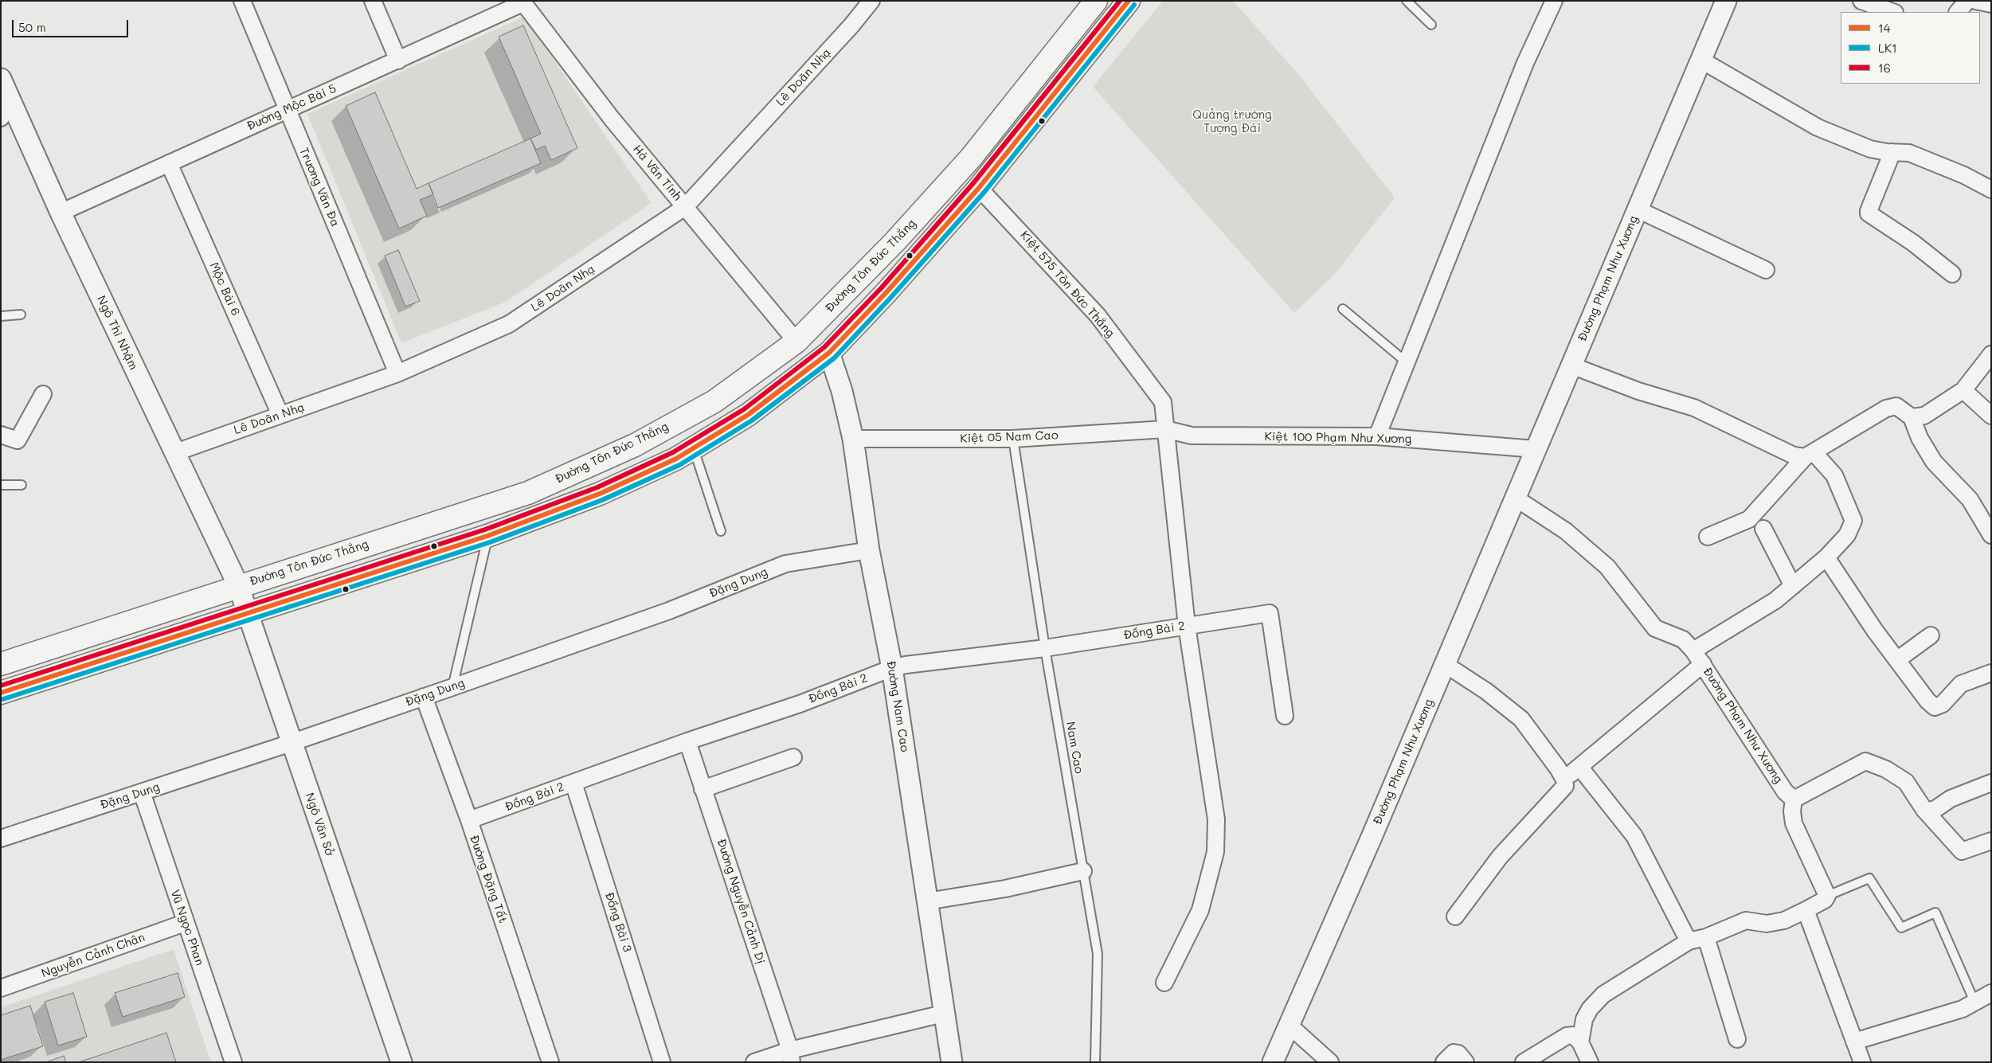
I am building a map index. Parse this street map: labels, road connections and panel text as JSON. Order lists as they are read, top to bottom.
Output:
{
  "streets": {
    "highway": ["Đường Tôn Đức Thắng"],
    "street": [
      "Lê Doãn Nhạ",
      "Đường Mộc Bài 5",
      "Hà Văn Tính",
      "Trương Văn Đa",
      "Đường Phạm Như Xương",
      "Kiệt 575 Tôn Đức Thắng",
      "Mộc Bài 6",
      "Ngô Thì Nhậm",
      "Kiệt 05 Nam Cao",
      "Kiệt 100 Phạm Như Xương",
      "Đặng Dung",
      "Đồng Bài 2",
      "Đường Nam Cao",
      "Ngô Văn Sở",
      "Đường Đặng Tất",
      "Đường Nguyễn Cảnh Dị",
      "Đồng Bài 3",
      "Vũ Ngọc Phan",
      "Nguyễn Cảnh Chân"
    ],
    "lane": ["Nam Cao"]
  },
  "crossings": [
    ["Lê Doãn Nhạ", "Hà Văn Tính"],
    ["Lê Doãn Nhạ", "Trương Văn Đa"],
    ["Lê Doãn Nhạ", "Mộc Bài 6"],
    ["Lê Doãn Nhạ", "Ngô Thì Nhậm"],
    ["Đường Mộc Bài 5", "Hà Văn Tính"],
    ["Đường Mộc Bài 5", "Trương Văn Đa"],
    ["Đường Mộc Bài 5", "Mộc Bài 6"],
    ["Đường Mộc Bài 5", "Ngô Thì Nhậm"],
    ["Hà Văn Tính", "Đường Tôn Đức Thắng"],
    ["Đường Tôn Đức Thắng", "Ngô Thì Nhậm"],
    ["Đường Tôn Đức Thắng", "Ngô Văn Sở"],
    ["Đường Phạm Như Xương", "Kiệt 100 Phạm Như Xương"],
    ["Kiệt 575 Tôn Đức Thắng", "Kiệt 05 Nam Cao"],
    ["Kiệt 575 Tôn Đức Thắng", "Kiệt 100 Phạm Như Xương"],
    ["Kiệt 575 Tôn Đức Thắng", "Đồng Bài 2"],
    ["Ngô Thì Nhậm", "Ngô Văn Sở"],
    ["Kiệt 05 Nam Cao", "Kiệt 100 Phạm Như Xương"],
    ["Kiệt 05 Nam Cao", "Đường Nam Cao"],
    ["Kiệt 05 Nam Cao", "Nam Cao"],
    ["Đặng Dung", "Đường Nam Cao"],
    ["Đặng Dung", "Ngô Văn Sở"],
    ["Đặng Dung", "Đường Đặng Tất"],
    ["Đặng Dung", "Vũ Ngọc Phan"],
    ["Đồng Bài 2", "Đường Nam Cao"],
    ["Đồng Bài 2", "Nam Cao"],
    ["Đồng Bài 2", "Đường Đặng Tất"],
    ["Đồng Bài 2", "Đường Nguyễn Cảnh Dị"],
    ["Đồng Bài 2", "Đồng Bài 3"],
    ["Vũ Ngọc Phan", "Nguyễn Cảnh Chân"]
  ],
  "parks": ["Quảng trường Tượng Đài"],
  "lines": ["transit line 14", "transit line 16", "transit line LK1"],
  "legend": ["14", "LK1", "16"],
  "scale_bar": "50 m"
}
